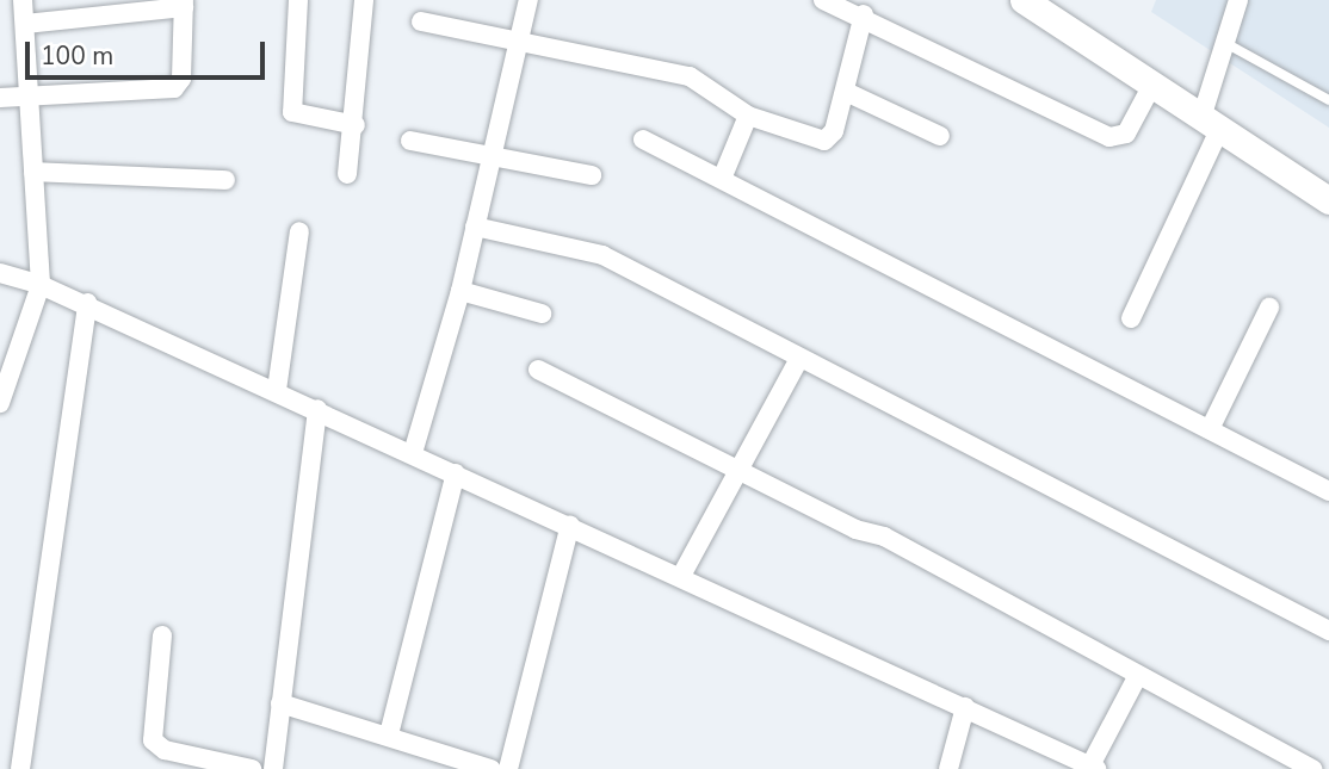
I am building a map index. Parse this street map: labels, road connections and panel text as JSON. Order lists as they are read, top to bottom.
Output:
{
  "scale_bar": "100 m"
}
